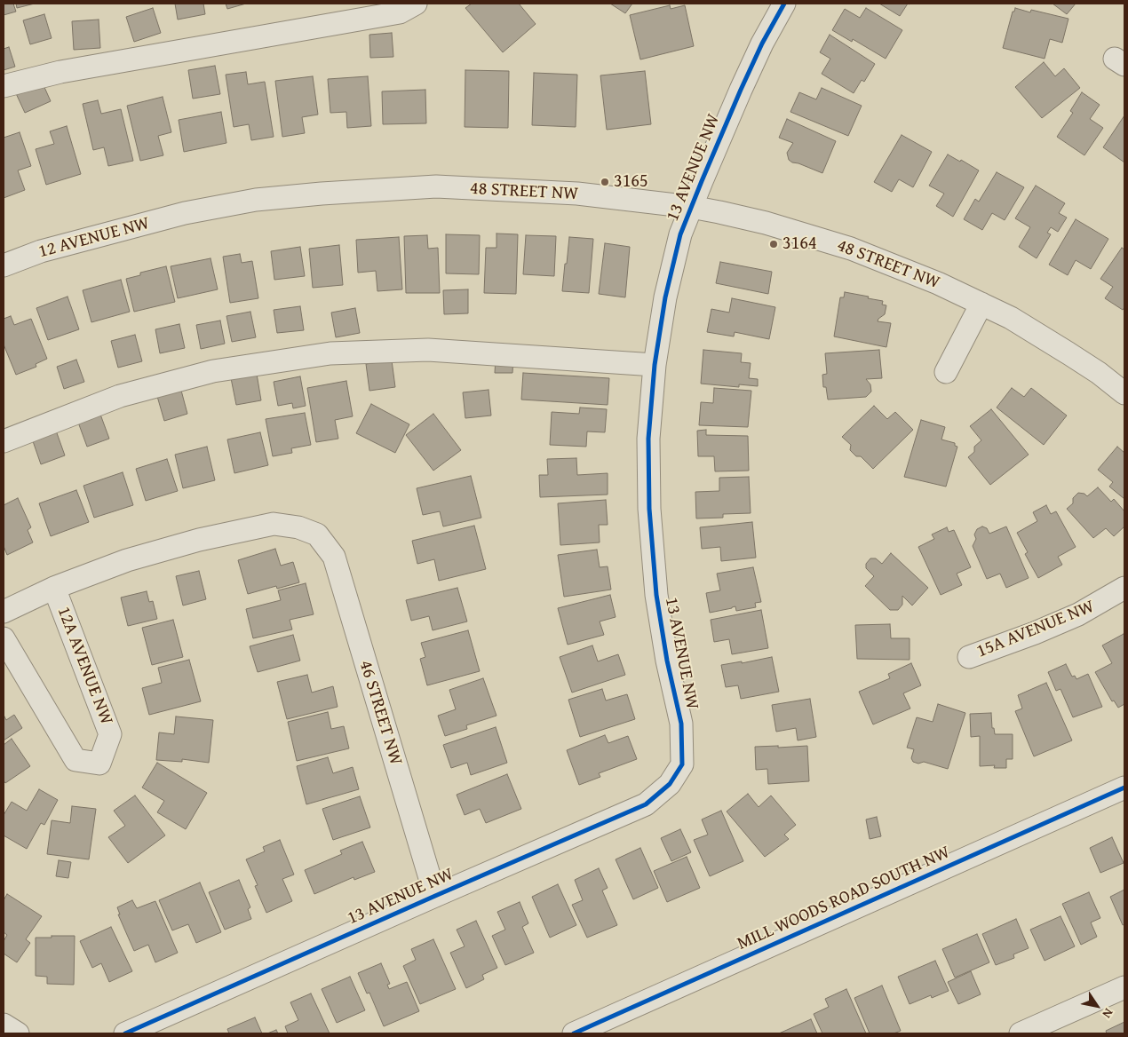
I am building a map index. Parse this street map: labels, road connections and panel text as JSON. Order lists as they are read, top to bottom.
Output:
{
  "streets": {
    "street": [
      "13 AVENUE NW",
      "48 STREET NW",
      "12 AVENUE NW",
      "15A AVENUE NW",
      "12A AVENUE NW",
      "46 STREET NW",
      "MILL WOODS ROAD SOUTH NW"
    ]
  },
  "crossings": [
    ["13 AVENUE NW", "48 STREET NW"],
    ["13 AVENUE NW", "46 STREET NW"],
    ["48 STREET NW", "12 AVENUE NW"],
    ["12A AVENUE NW", "46 STREET NW"]
  ],
  "places": ["3165", "3164"],
  "north": "bottom right"
}
